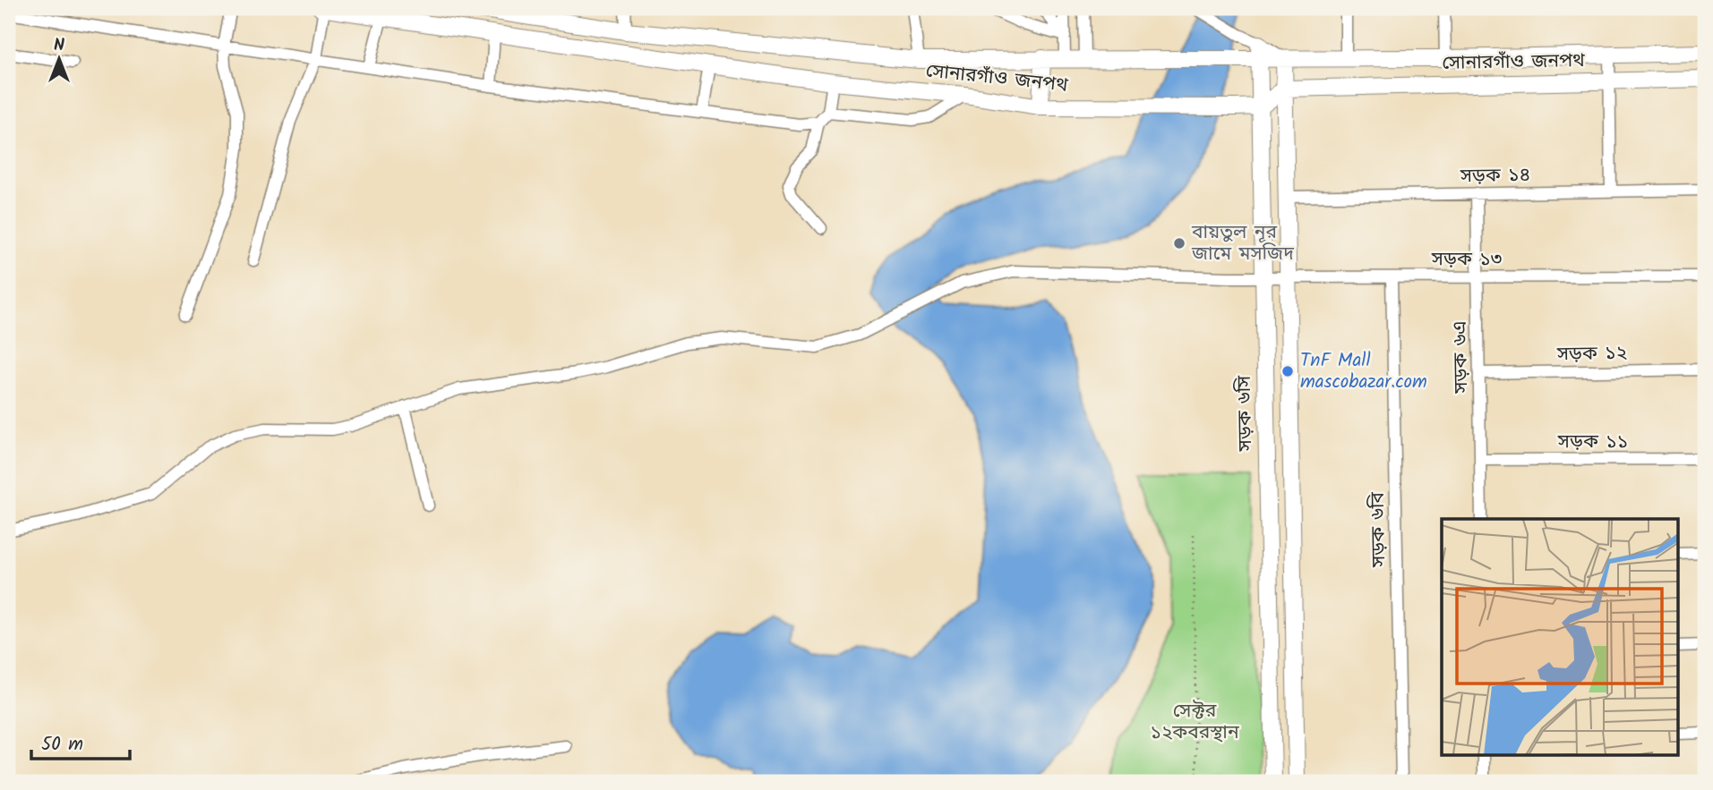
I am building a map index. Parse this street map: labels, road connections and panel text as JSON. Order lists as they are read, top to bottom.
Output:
{
  "streets": {
    "main road": ["সোনারগাঁও জনপথ", "সড়ক ৬সি"],
    "street": [
      "সড়ক ১৪",
      "সড়ক ১৩",
      "সড়ক ১২",
      "সড়ক ৬এ",
      "সড়ক ১১",
      "সড়ক ৬বি"
    ]
  },
  "crossings": [
    ["সোনারগাঁও জনপথ", "সড়ক ৬সি"],
    ["সড়ক ১৪", "সড়ক ৬এ"],
    ["সড়ক ১৩", "সড়ক ৬এ"],
    ["সড়ক ১৩", "সড়ক ৬সি"],
    ["সড়ক ১৩", "সড়ক ৬বি"],
    ["সড়ক ১২", "সড়ক ৬এ"],
    ["সড়ক ৬এ", "সড়ক ১১"]
  ],
  "parks": ["সেক্টর ১২কবরস্থান"],
  "places": ["বায়তুল নূর জামে মসজিদ", "TnF Mall mascobazar.com"],
  "scale_bar": "50 m",
  "north": "top"
}
